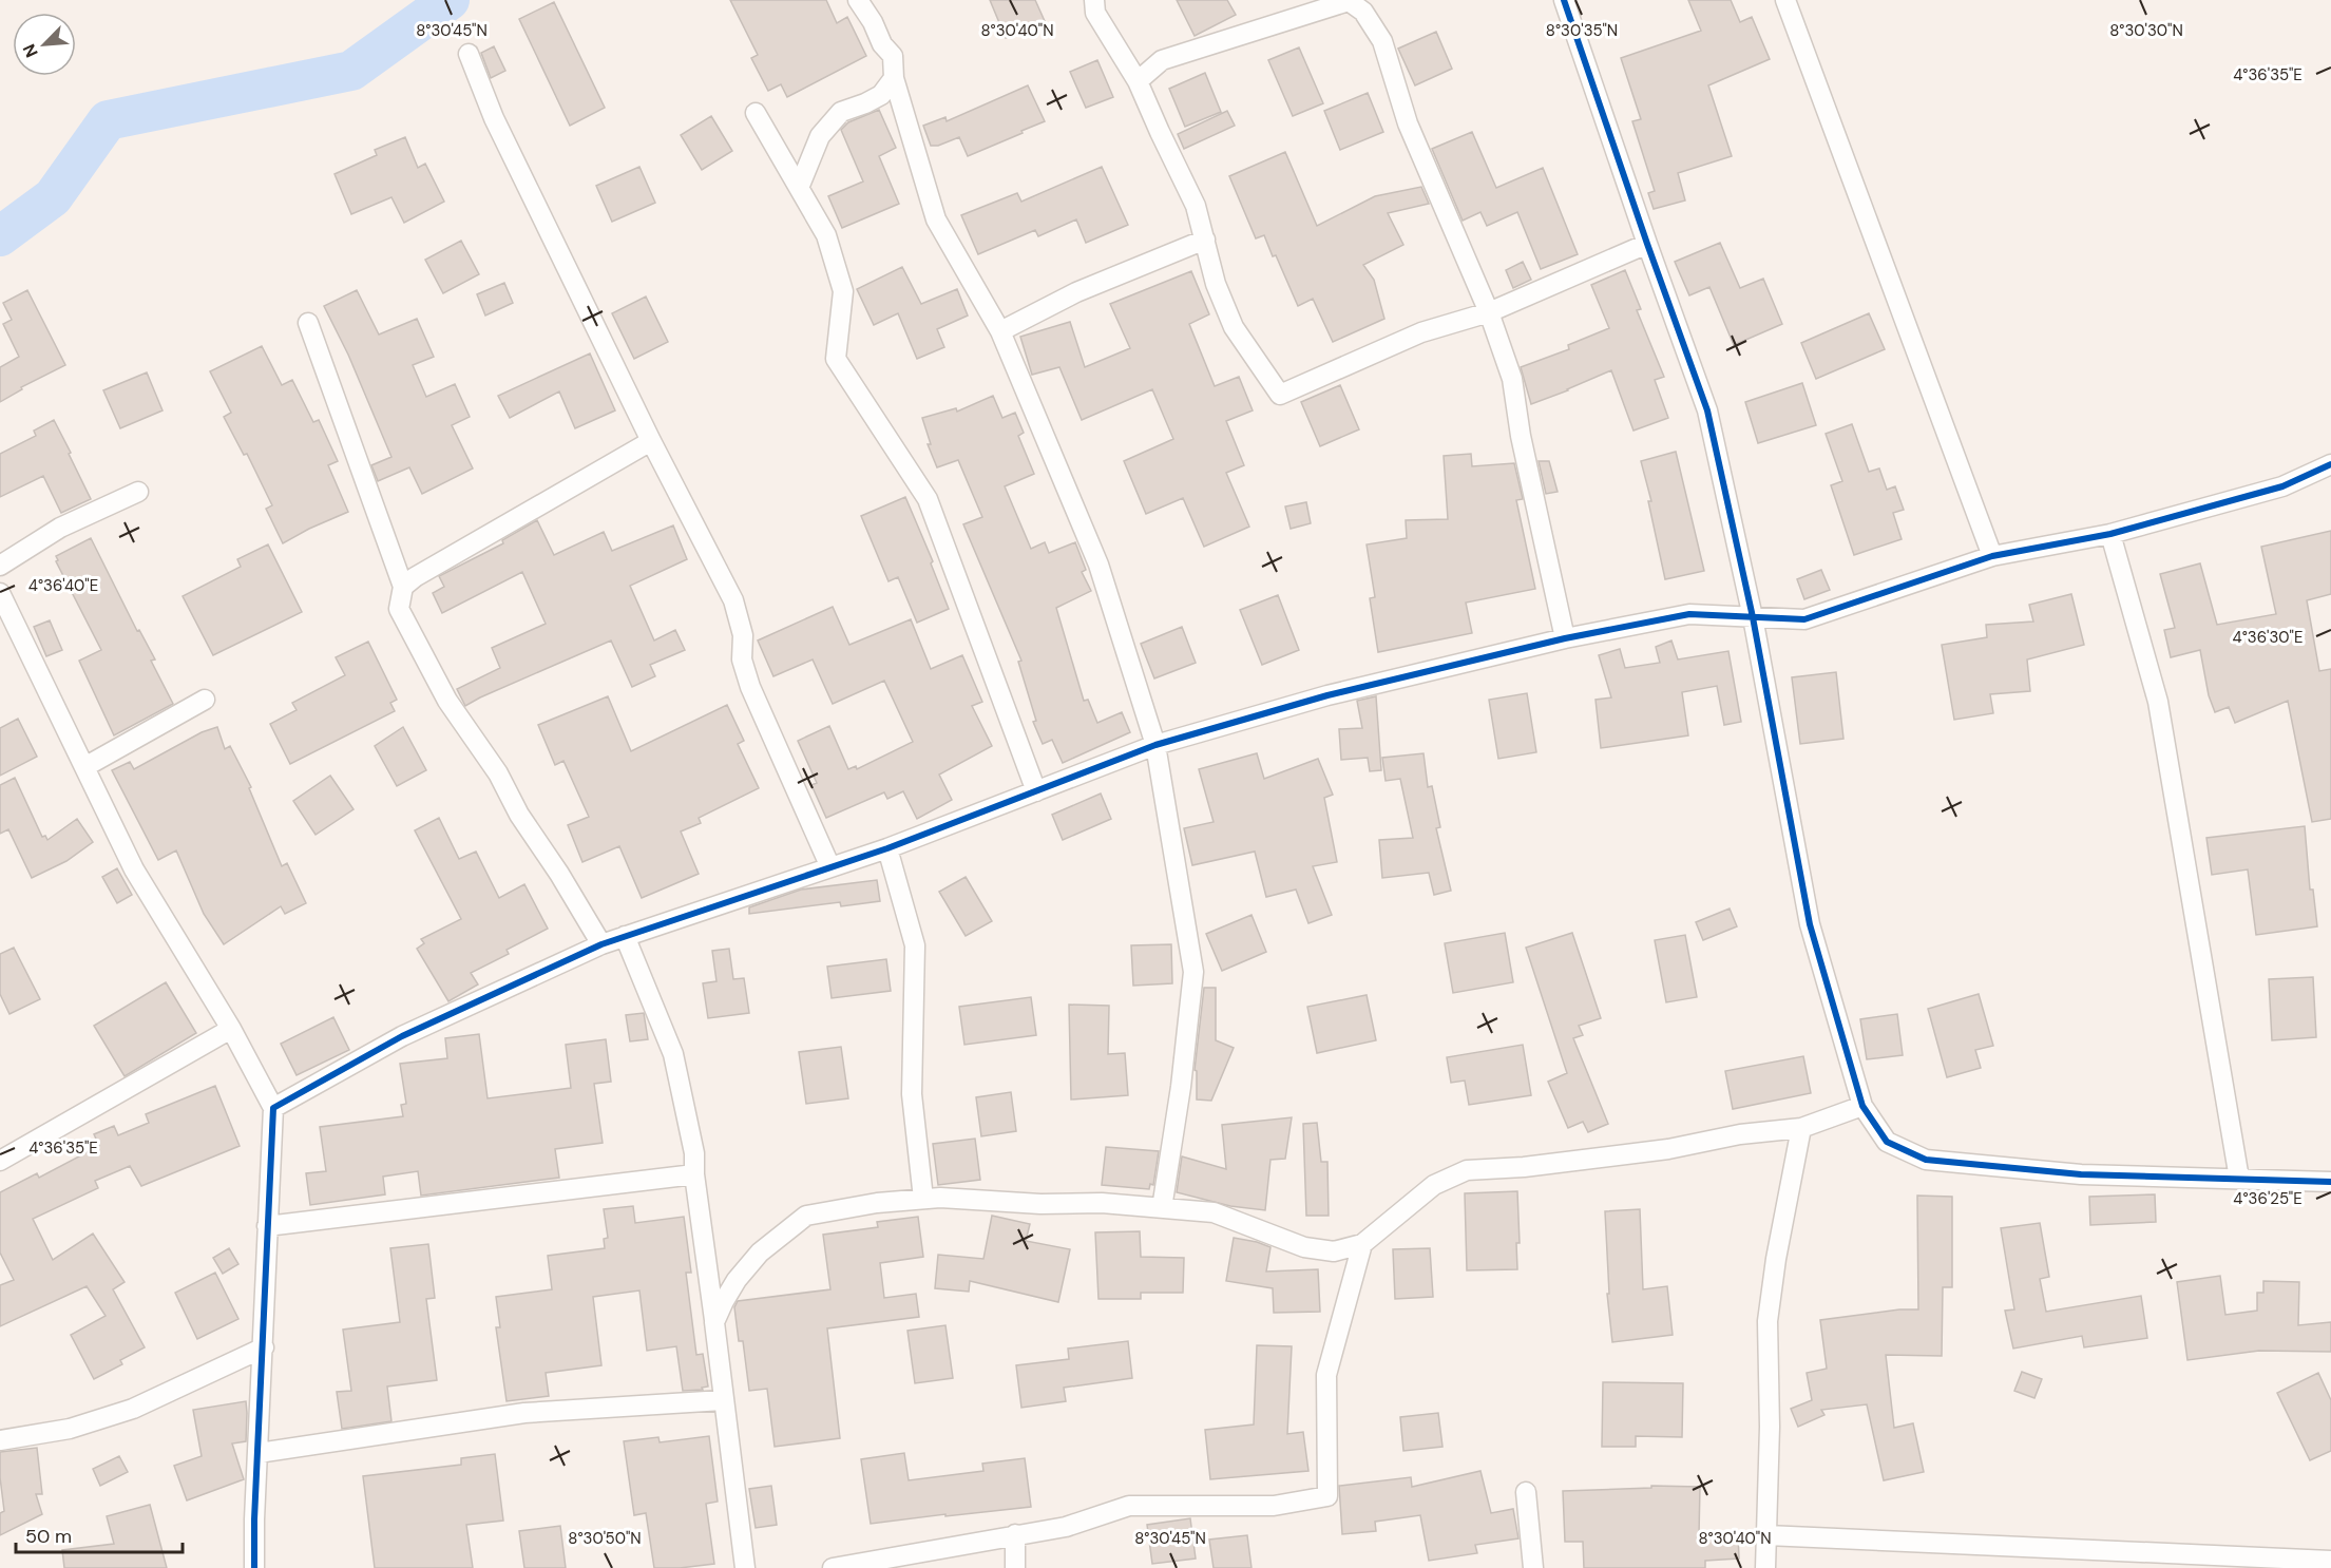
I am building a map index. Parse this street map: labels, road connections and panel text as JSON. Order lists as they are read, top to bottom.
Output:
{
  "scale_bar": "50 m",
  "north": "bottom left",
  "coordinates": [
    "8°30'45\"N",
    "8°30'40\"N",
    "8°30'35\"N",
    "8°30'30\"N",
    "4°36'35\"E",
    "4°36'40\"E",
    "4°36'30\"E",
    "4°36'25\"E",
    "8°30'50\"N"
  ]
}
